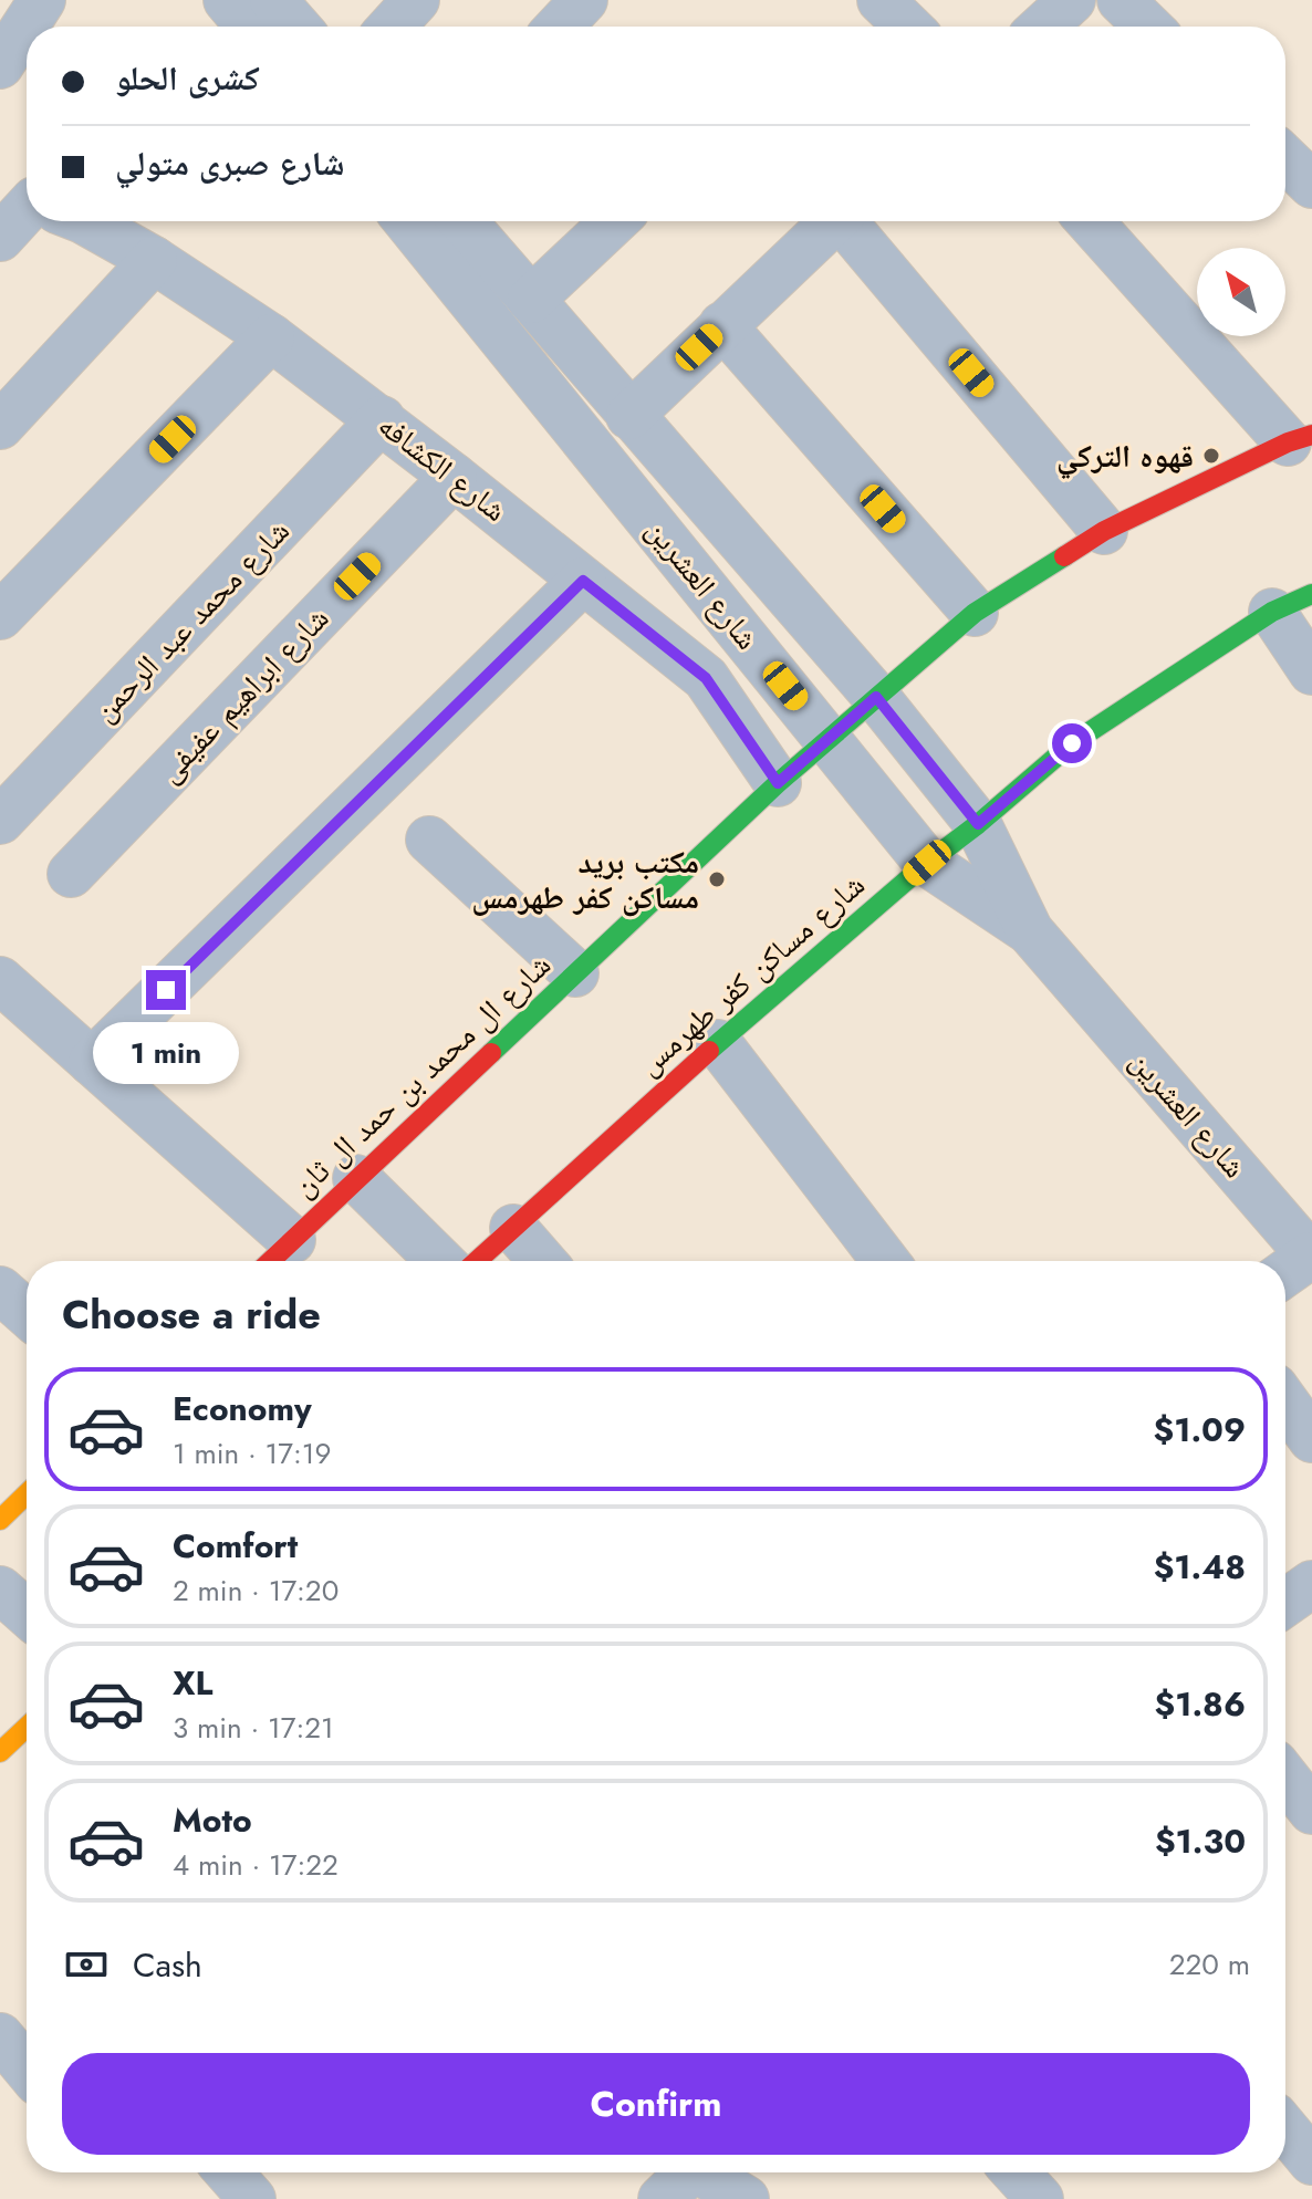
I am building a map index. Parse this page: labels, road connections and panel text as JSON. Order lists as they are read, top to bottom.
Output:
{
  "streets": {
    "street": [
      "شارع الكشافه",
      "شارع العشرين",
      "شارع محمد عبد الرحمن",
      "شارع ابراهيم عفيفى",
      "شارع مساكن كفر طهرمس",
      "شارع ال محمد بن حمد ال ثان"
    ]
  },
  "crossings": [
    ["شارع الكشافه", "شارع محمد عبد الرحمن"],
    ["شارع الكشافه", "شارع ابراهيم عفيفى"],
    ["شارع الكشافه", "شارع ال محمد بن حمد ال ثان"],
    ["شارع العشرين", "شارع مساكن كفر طهرمس"],
    ["شارع العشرين", "شارع ال محمد بن حمد ال ثان"]
  ],
  "places": ["قهوه التركي", "مكتب بريد مساكن كفر طهرمس"],
  "north": "top left",
  "page": {
    "banner": ["كشرى الحلو", "شارع صبرى متولي"],
    "bubble": "1 min",
    "heading": "Choose a ride",
    "list": [
      {
        "name": "Economy",
        "note": "1 min · 17:19",
        "value": "$1.09"
      },
      {
        "name": "Comfort",
        "note": "2 min · 17:20",
        "value": "$1.48"
      },
      {
        "name": "XL",
        "note": "3 min · 17:21",
        "value": "$1.86"
      },
      {
        "name": "Moto",
        "note": "4 min · 17:22",
        "value": "$1.30"
      }
    ],
    "pay": ["Cash", "220 m"],
    "buttons": "Confirm"
  }
}
